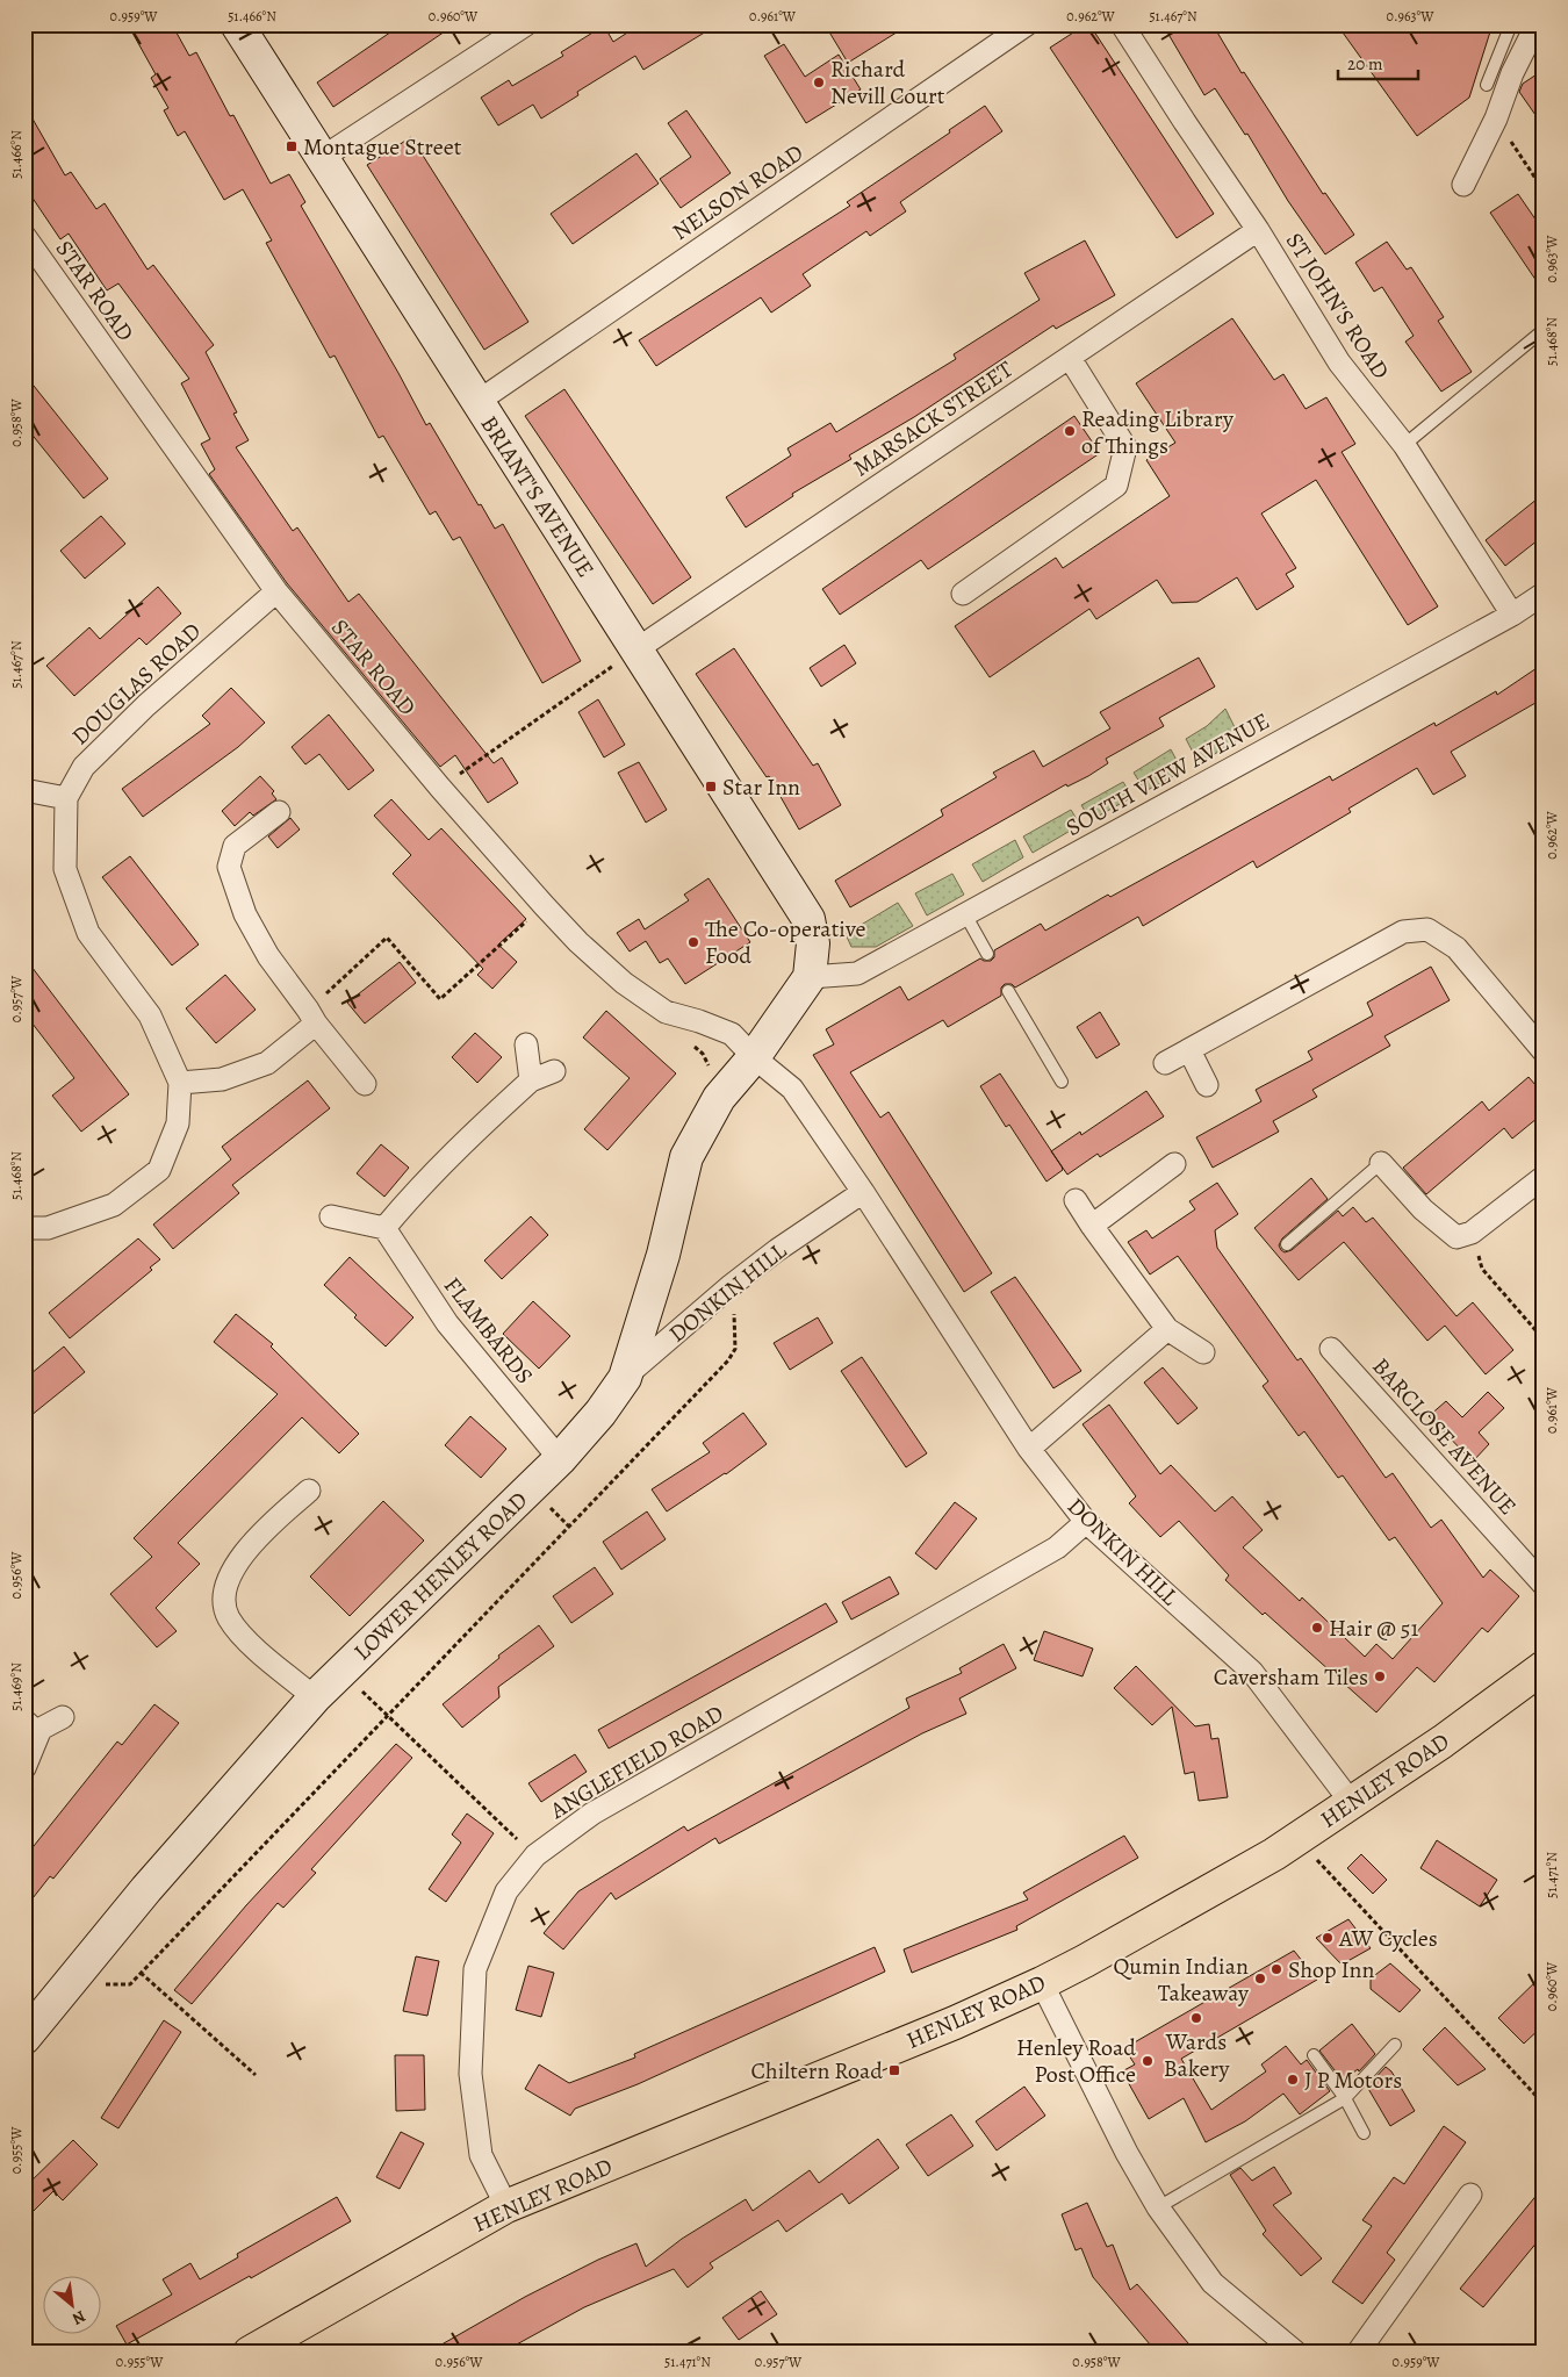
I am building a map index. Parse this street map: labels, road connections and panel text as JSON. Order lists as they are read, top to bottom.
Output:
{
  "streets": {
    "main road": ["BRIANT'S AVENUE", "LOWER HENLEY ROAD", "HENLEY ROAD"],
    "street": [
      "NELSON ROAD",
      "STAR ROAD",
      "ST JOHN'S ROAD",
      "MARSACK STREET",
      "DOUGLAS ROAD",
      "SOUTH VIEW AVENUE",
      "DONKIN HILL",
      "FLAMBARDS",
      "BARCLOSE AVENUE",
      "ANGLEFIELD ROAD"
    ]
  },
  "crossings": [
    ["NELSON ROAD", "BRIANT'S AVENUE"],
    ["STAR ROAD", "DOUGLAS ROAD"],
    ["STAR ROAD", "DONKIN HILL"],
    ["STAR ROAD", "LOWER HENLEY ROAD"],
    ["ST JOHN'S ROAD", "MARSACK STREET"],
    ["ST JOHN'S ROAD", "SOUTH VIEW AVENUE"],
    ["MARSACK STREET", "BRIANT'S AVENUE"],
    ["BRIANT'S AVENUE", "SOUTH VIEW AVENUE"],
    ["DONKIN HILL", "LOWER HENLEY ROAD"],
    ["DONKIN HILL", "ANGLEFIELD ROAD"],
    ["DONKIN HILL", "HENLEY ROAD"],
    ["FLAMBARDS", "LOWER HENLEY ROAD"],
    ["ANGLEFIELD ROAD", "HENLEY ROAD"]
  ],
  "places": {
    "other": [
      "Richard Nevill Court",
      "Reading Library of Things",
      "The Co-operative Food",
      "Hair @ 51",
      "Caversham Tiles",
      "AW Cycles",
      "Shop Inn",
      "Qumin Indian Takeaway",
      "Wards Bakery",
      "Henley Road Post Office",
      "J P Motors"
    ],
    "transit": ["Montague Street", "Star Inn", "Chiltern Road"]
  },
  "scale_bar": "20 m",
  "north": "bottom right",
  "coordinates": [
    "0.959°W",
    "51.466°N",
    "0.960°W",
    "0.961°W",
    "0.962°W",
    "51.467°N",
    "0.963°W",
    "51.468°N",
    "0.958°W",
    "0.957°W",
    "0.956°W",
    "51.469°N",
    "51.471°N",
    "0.955°W"
  ]
}
